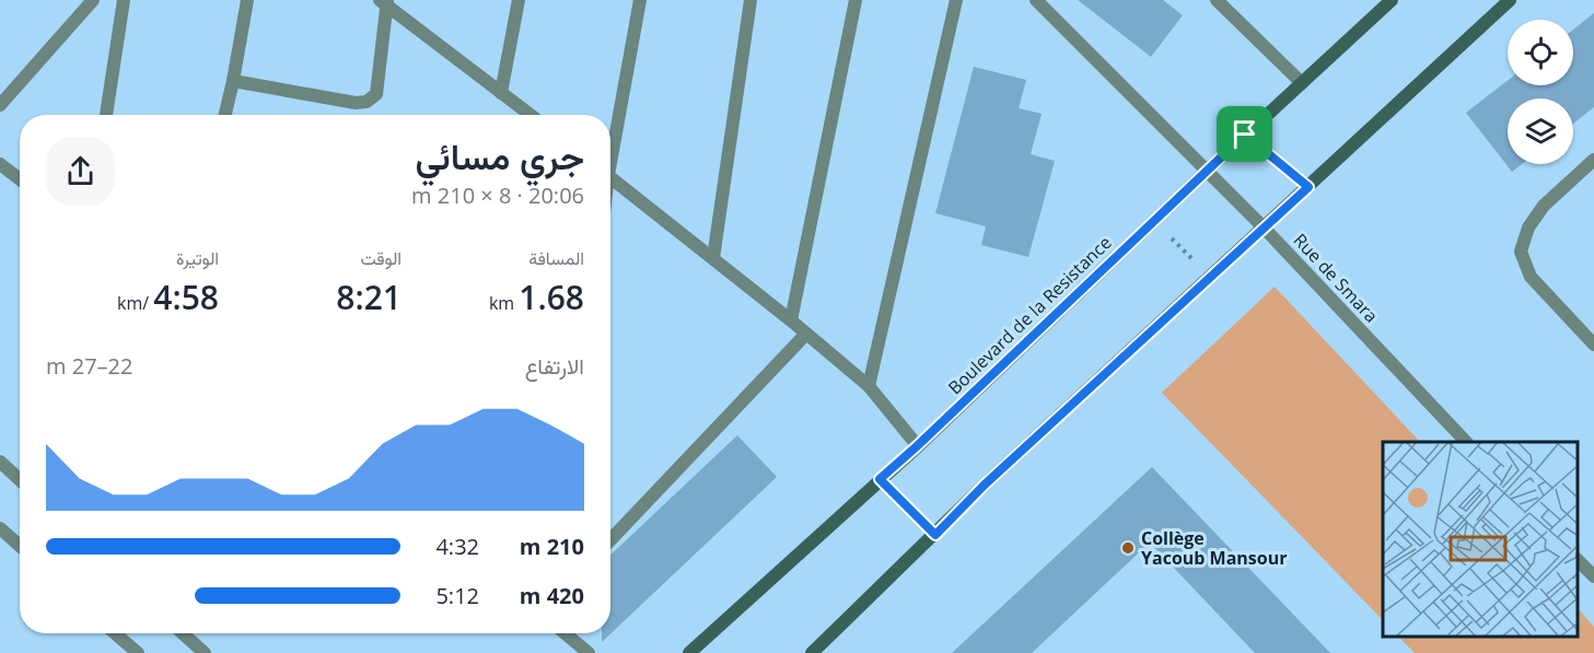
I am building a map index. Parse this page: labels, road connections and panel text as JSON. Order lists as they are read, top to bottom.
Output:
{
  "streets": {
    "main road": ["Boulevard de la Resistance"],
    "street": ["Rue de Smara"]
  },
  "crossings": [
    ["Rue de Smara", "Boulevard de la Resistance"]
  ],
  "places": ["Collège Yacoub Mansour"],
  "page": {
    "heading": ["جري مسائي", "20:06 · 8 × 210 m"],
    "stats": [
      ["المسافة", "1.68 km"],
      ["الوقت", "8:21"],
      ["الوتيرة", "4:58 /km"]
    ],
    "chart": ["الارتفاع", "22–27 m"],
    "list": [
      {
        "name": "210 m",
        "note": "4:32"
      },
      {
        "name": "420 m",
        "note": "5:12"
      }
    ]
  }
}
